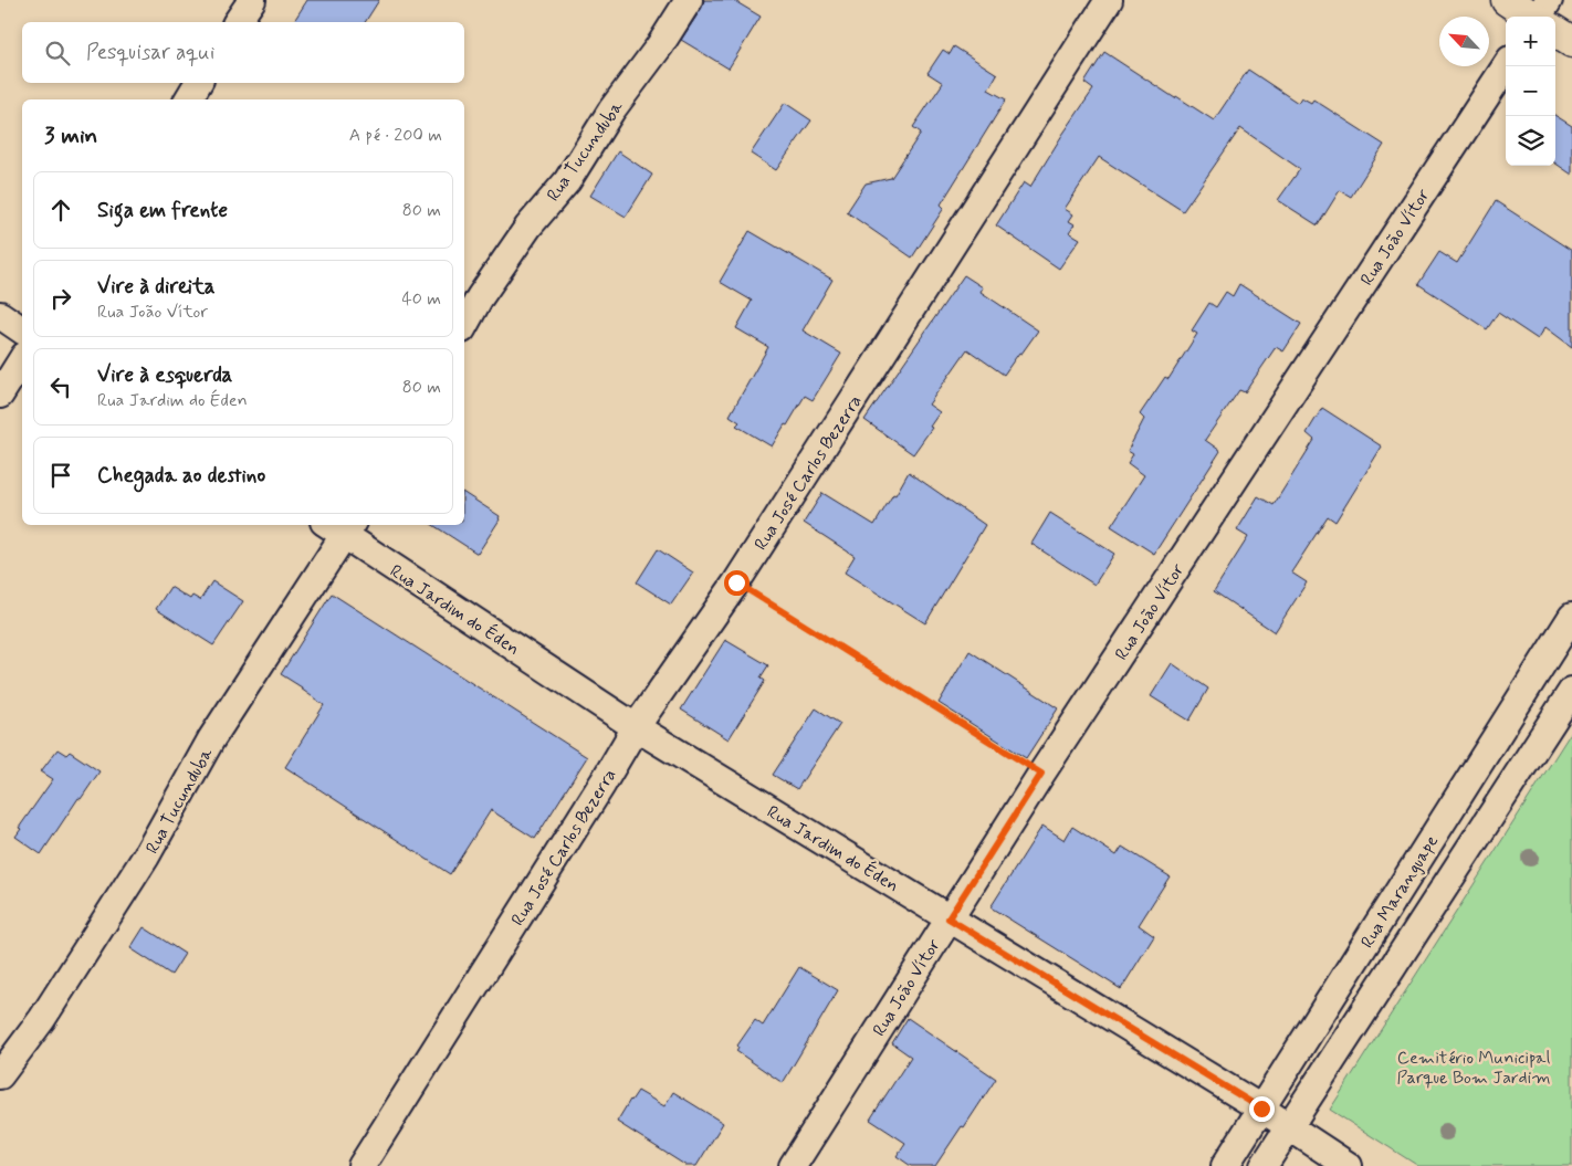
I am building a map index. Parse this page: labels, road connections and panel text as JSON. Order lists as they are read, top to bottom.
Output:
{
  "streets": {
    "street": [
      "Rua Tucunduba",
      "Rua João Vítor",
      "Rua José Carlos Bezerra",
      "Rua Jardim do Éden",
      "Rua Maranguape"
    ]
  },
  "crossings": [
    ["Rua Tucunduba", "Rua Jardim do Éden"],
    ["Rua João Vítor", "Rua Jardim do Éden"],
    ["Rua José Carlos Bezerra", "Rua Jardim do Éden"],
    ["Rua Jardim do Éden", "Rua Maranguape"]
  ],
  "parks": ["Cemitério Municipal Parque Bom Jardim"],
  "north": "top left",
  "page": {
    "map_buttons": ["+", "−"],
    "search": "Pesquisar aqui",
    "heading": ["3 min", "A pé · 200 m"],
    "list": [
      ["Siga em frente", "80 m"],
      ["Vire à direita", "Rua João Vítor", "40 m"],
      ["Vire à esquerda", "Rua Jardim do Éden", "80 m"],
      "Chegada ao destino"
    ]
  }
}
